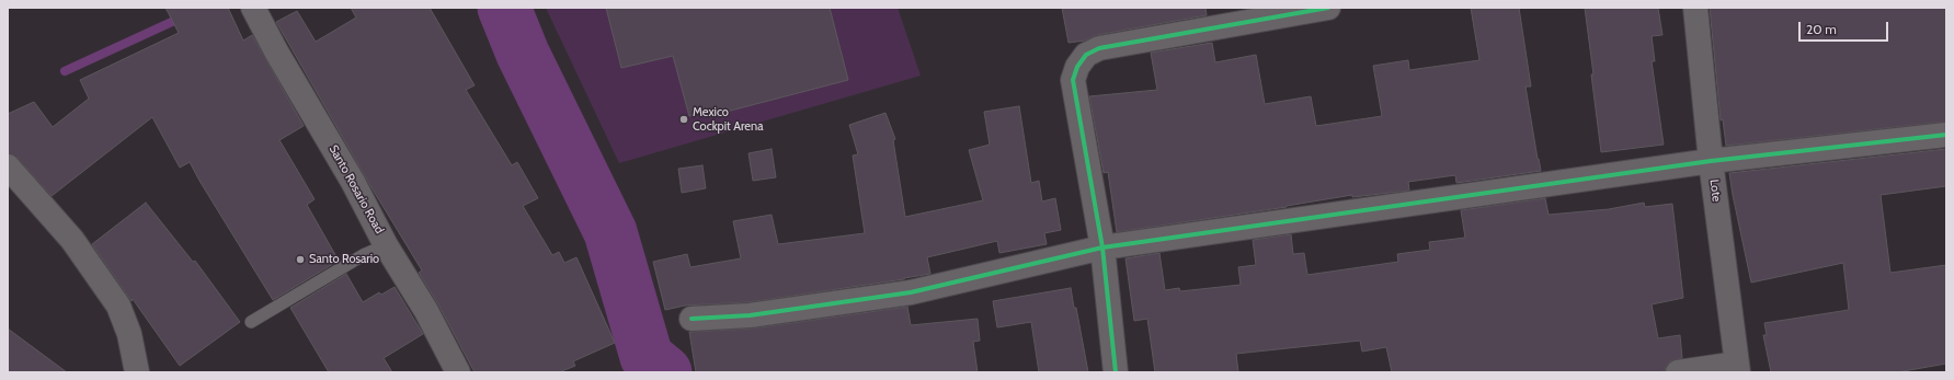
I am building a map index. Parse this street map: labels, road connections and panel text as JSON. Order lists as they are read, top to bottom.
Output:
{
  "streets": {
    "street": ["Santo Rosario Road", "Lote"]
  },
  "places": ["Mexico Cockpit Arena", "Santo Rosario"],
  "scale_bar": "20 m"
}
